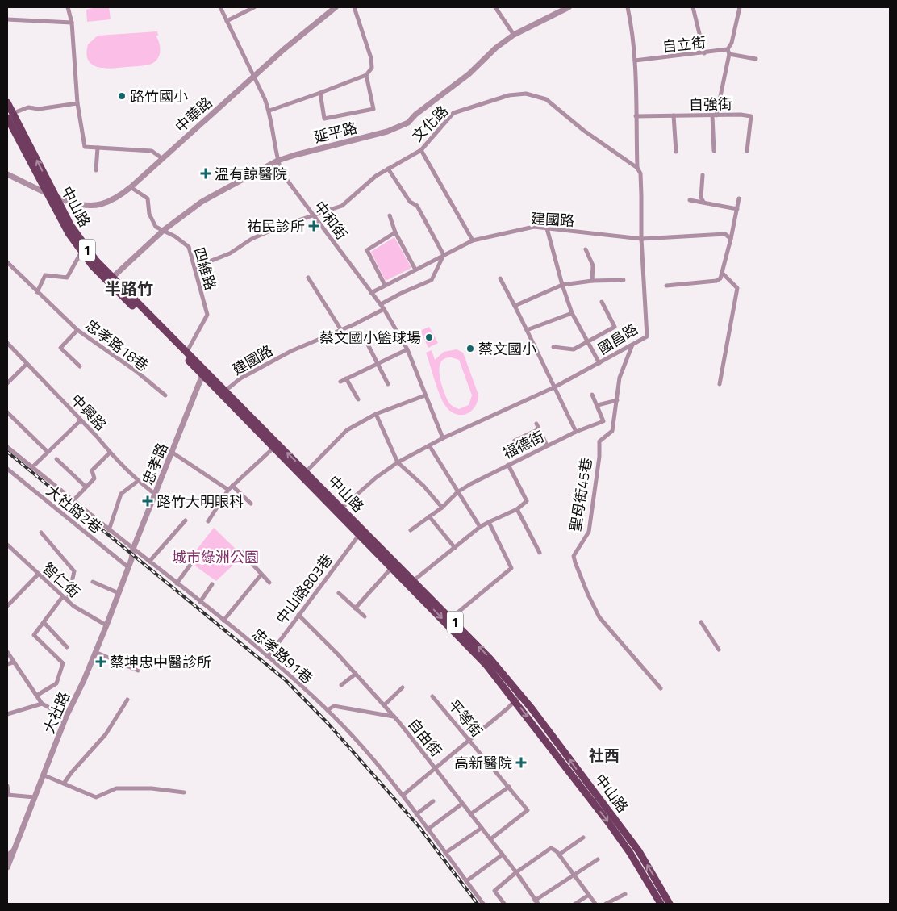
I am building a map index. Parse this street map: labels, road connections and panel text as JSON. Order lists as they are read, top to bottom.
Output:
{
  "streets": {
    "main road": ["中山路", "1"],
    "street": [
      "自立街",
      "自強街",
      "中華路",
      "文化路",
      "延平路",
      "建國路",
      "中和街",
      "四維路",
      "國昌路",
      "忠孝路18巷",
      "中興路",
      "福德街",
      "忠孝路",
      "聖母街45巷",
      "大社路2巷",
      "智仁街",
      "中山路803巷",
      "忠孝路91巷",
      "大社路",
      "平等街",
      "自由街"
    ]
  },
  "crossings": [
    ["自立街", "國昌路"],
    ["自強街", "國昌路"],
    ["中華路", "中山路"],
    ["中華路", "中和街"],
    ["中華路", "四維路"],
    ["文化路", "中和街"],
    ["文化路", "四維路"],
    ["文化路", "國昌路"],
    ["延平路", "中山路"],
    ["延平路", "中和街"],
    ["延平路", "四維路"],
    ["中山路", "建國路"],
    ["中山路", "四維路"],
    ["中山路", "國昌路"],
    ["中山路", "忠孝路"],
    ["中山路", "中山路803巷"],
    ["建國路", "中和街"],
    ["建國路", "國昌路"],
    ["中和街", "國昌路"],
    ["中興路", "忠孝路"],
    ["忠孝路", "大社路2巷"],
    ["忠孝路", "忠孝路91巷"],
    ["忠孝路", "大社路"],
    ["大社路2巷", "大社路"],
    ["智仁街", "大社路"],
    ["中山路803巷", "忠孝路91巷"],
    ["中山路803巷", "自由街"],
    ["平等街", "自由街"]
  ],
  "districts": ["半路竹", "社西"],
  "parks": ["城市綠洲公園"],
  "places": {
    "other": ["路竹國小", "蔡文國小籃球場", "蔡文國小"],
    "health": [
      "溫有諒醫院",
      "祐民診所",
      "路竹大明眼科",
      "蔡坤忠中醫診所",
      "高新醫院"
    ]
  }
}
